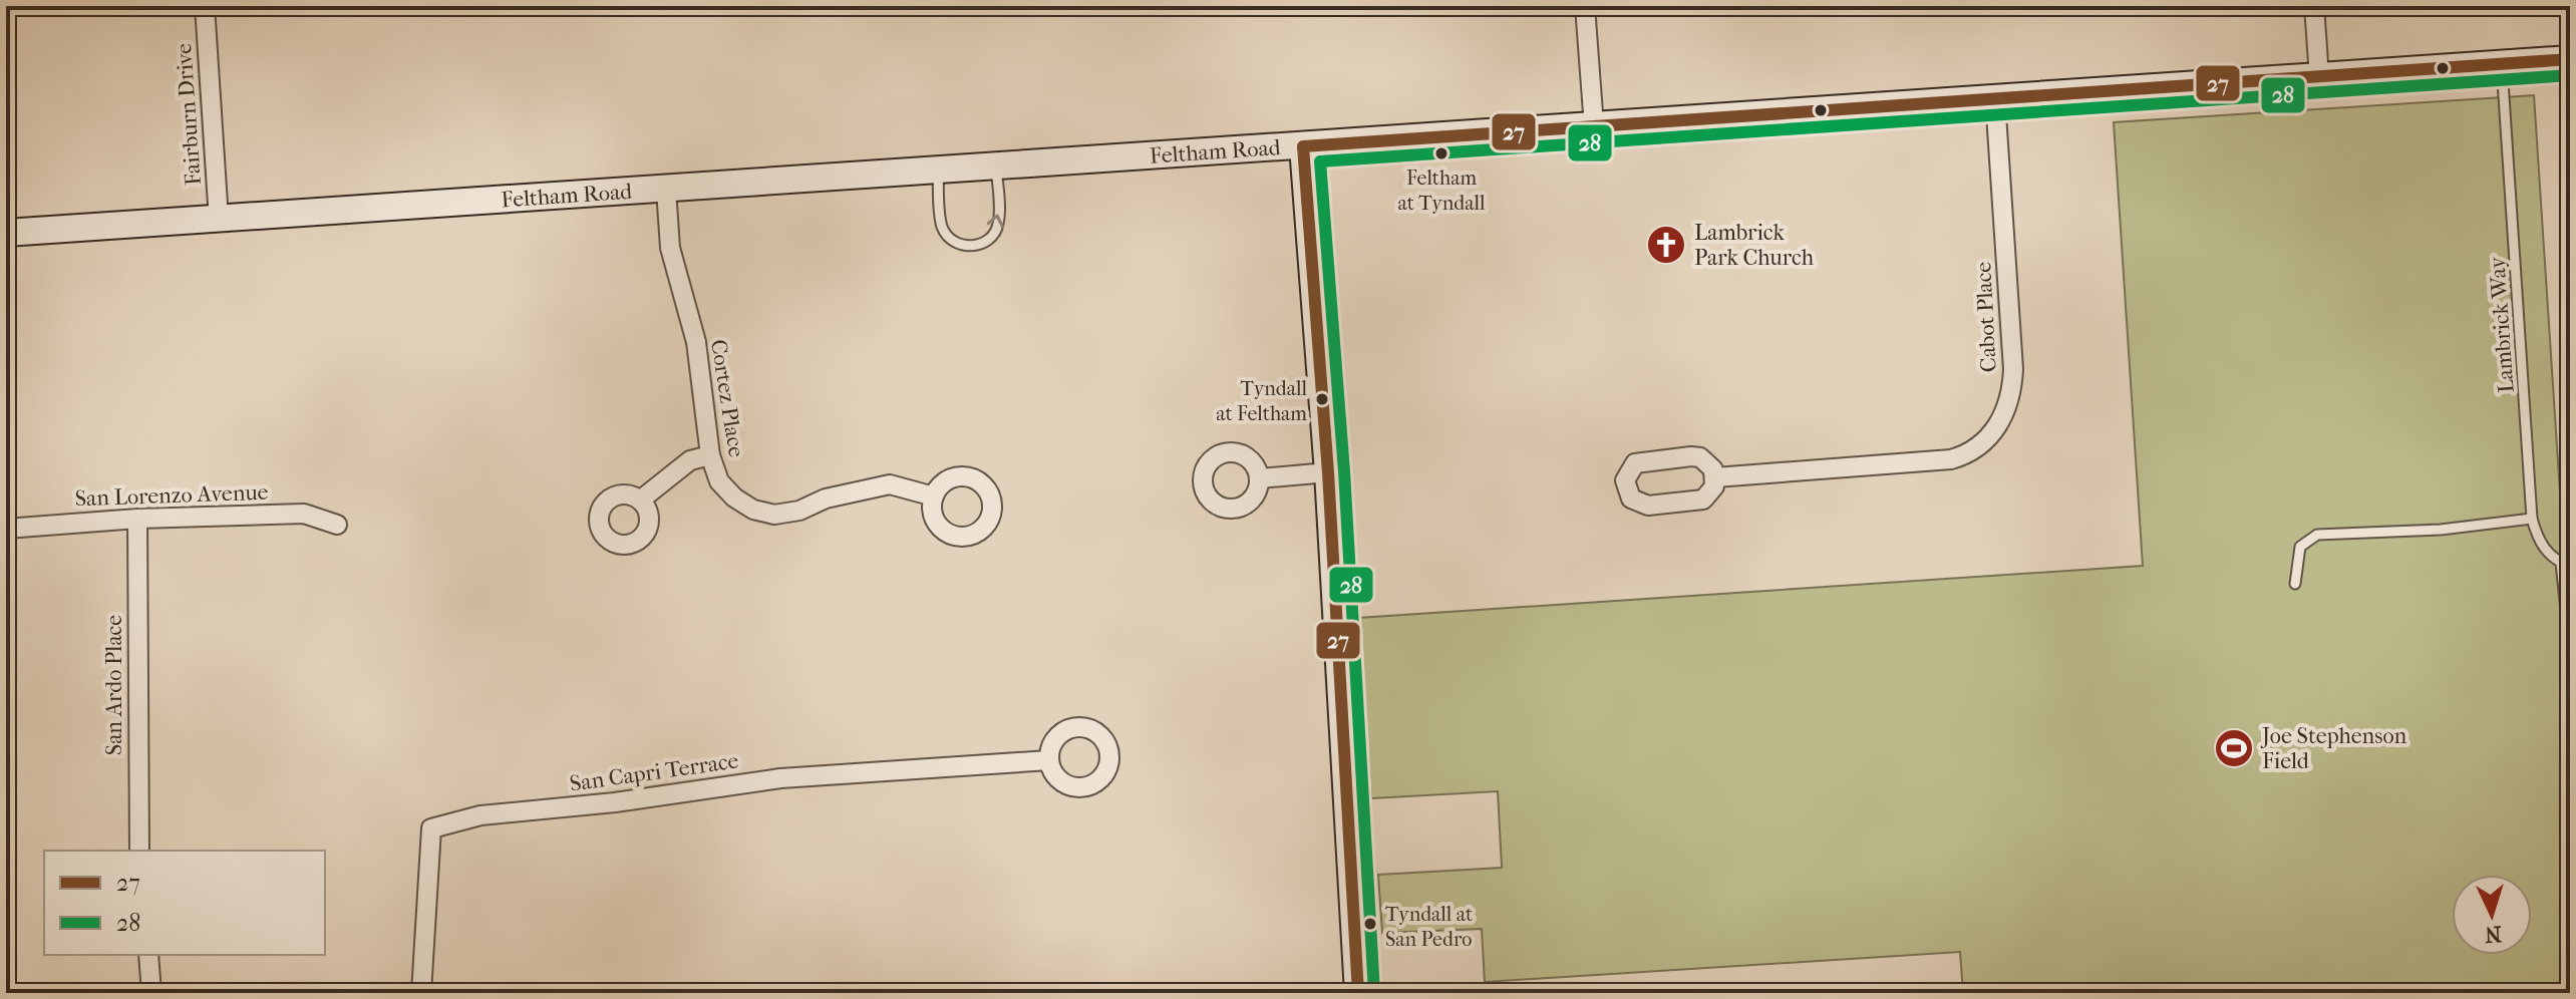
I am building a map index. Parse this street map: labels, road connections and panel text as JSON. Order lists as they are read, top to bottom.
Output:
{
  "streets": {
    "street": [
      "Fairburn Drive",
      "Feltham Road",
      "Cabot Place",
      "Cortez Place",
      "San Lorenzo Avenue",
      "San Ardo Place",
      "San Capri Terrace"
    ],
    "lane": ["Lambrick Way"]
  },
  "crossings": [
    ["Fairburn Drive", "Feltham Road"],
    ["Feltham Road", "Cabot Place"],
    ["Feltham Road", "Lambrick Way"],
    ["Feltham Road", "Cortez Place"],
    ["San Lorenzo Avenue", "San Ardo Place"]
  ],
  "places": {
    "other": ["Feltham at Tyndall", "Tyndall at Feltham", "Tyndall at San Pedro"],
    "church": ["Lambrick Park Church"],
    "sports": ["Joe Stephenson Field"]
  },
  "lines": ["transit line 27", "transit line 28"],
  "legend": ["27", "28"],
  "north": "bottom"
}
